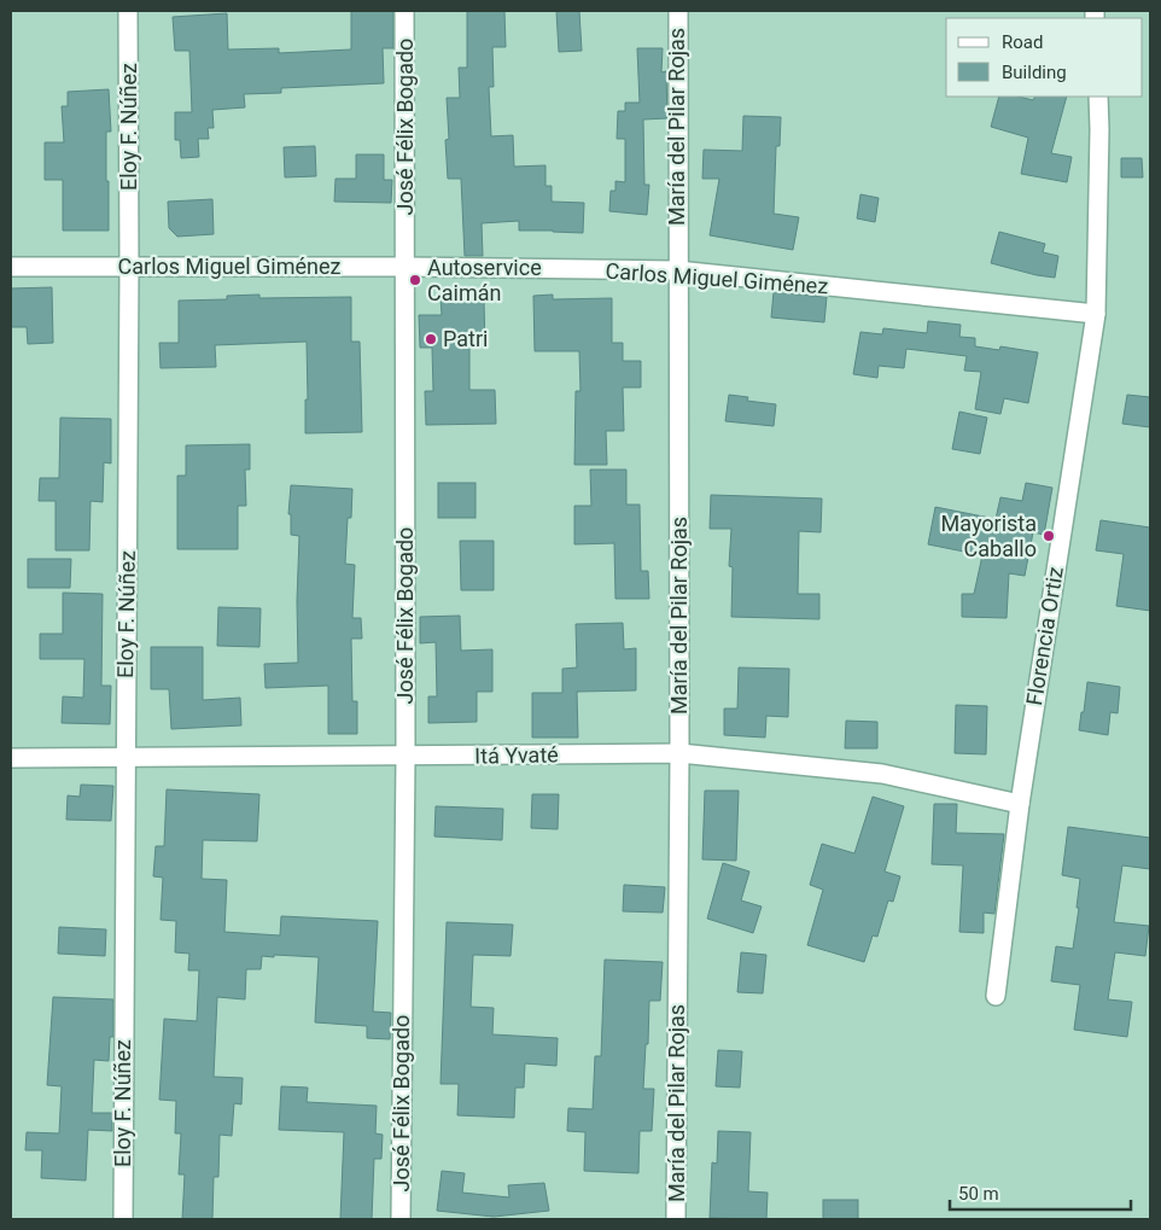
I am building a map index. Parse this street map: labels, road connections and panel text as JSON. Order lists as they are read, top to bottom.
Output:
{
  "streets": {
    "street": [
      "Eloy F. Núñez",
      "José Félix Bogado",
      "María del Pilar Rojas",
      "Carlos Miguel Giménez",
      "Florencia Ortiz",
      "Itá Yvaté"
    ]
  },
  "crossings": [
    ["Eloy F. Núñez", "Carlos Miguel Giménez"],
    ["Eloy F. Núñez", "Itá Yvaté"],
    ["José Félix Bogado", "Carlos Miguel Giménez"],
    ["José Félix Bogado", "Itá Yvaté"],
    ["María del Pilar Rojas", "Carlos Miguel Giménez"],
    ["María del Pilar Rojas", "Itá Yvaté"],
    ["Carlos Miguel Giménez", "Florencia Ortiz"],
    ["Florencia Ortiz", "Itá Yvaté"]
  ],
  "places": ["Autoservice Caimán", "Patri", "Mayorista Caballo"],
  "legend": ["Road", "Building"],
  "scale_bar": "50 m"
}
